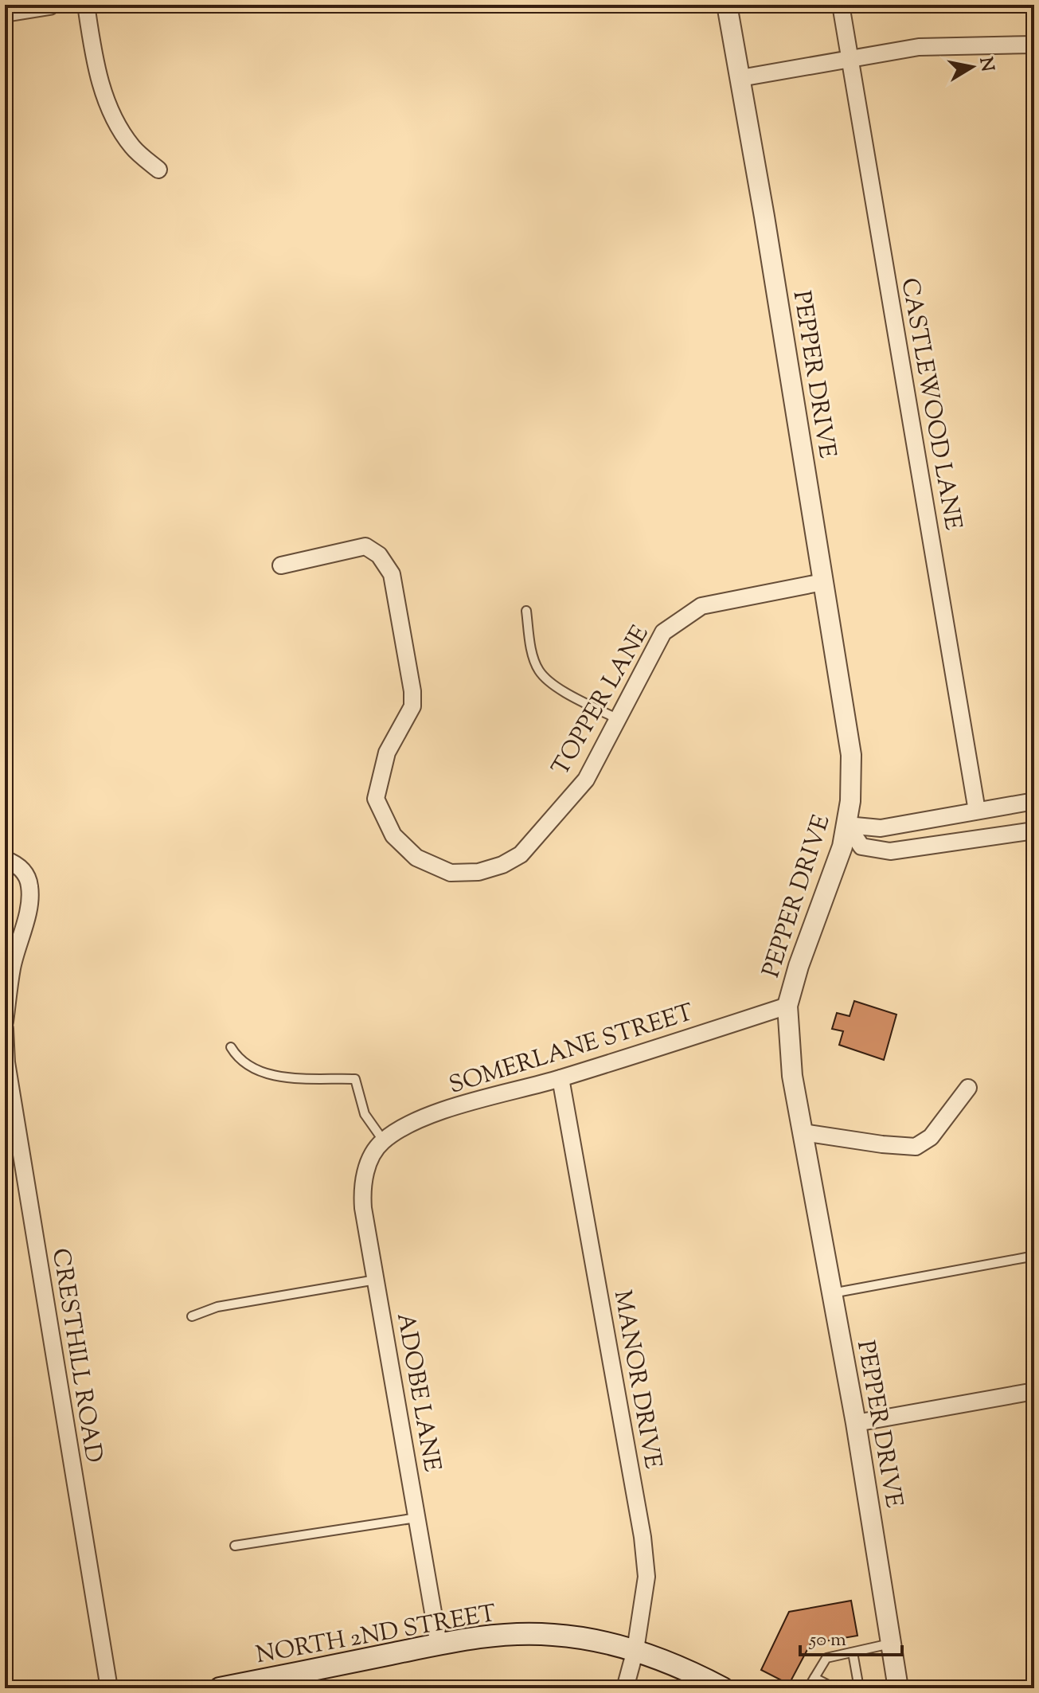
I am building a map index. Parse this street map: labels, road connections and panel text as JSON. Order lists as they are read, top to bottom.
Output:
{
  "streets": {
    "main road": ["NORTH 2ND STREET"],
    "street": [
      "PEPPER DRIVE",
      "CASTLEWOOD LANE",
      "TOPPER LANE",
      "SOMERLANE STREET",
      "CRESTHILL ROAD",
      "MANOR DRIVE",
      "ADOBE LANE"
    ]
  },
  "crossings": [
    ["PEPPER DRIVE", "TOPPER LANE"],
    ["PEPPER DRIVE", "SOMERLANE STREET"],
    ["SOMERLANE STREET", "MANOR DRIVE"],
    ["SOMERLANE STREET", "ADOBE LANE"],
    ["MANOR DRIVE", "NORTH 2ND STREET"],
    ["ADOBE LANE", "NORTH 2ND STREET"]
  ],
  "scale_bar": "50 m",
  "north": "right"
}
